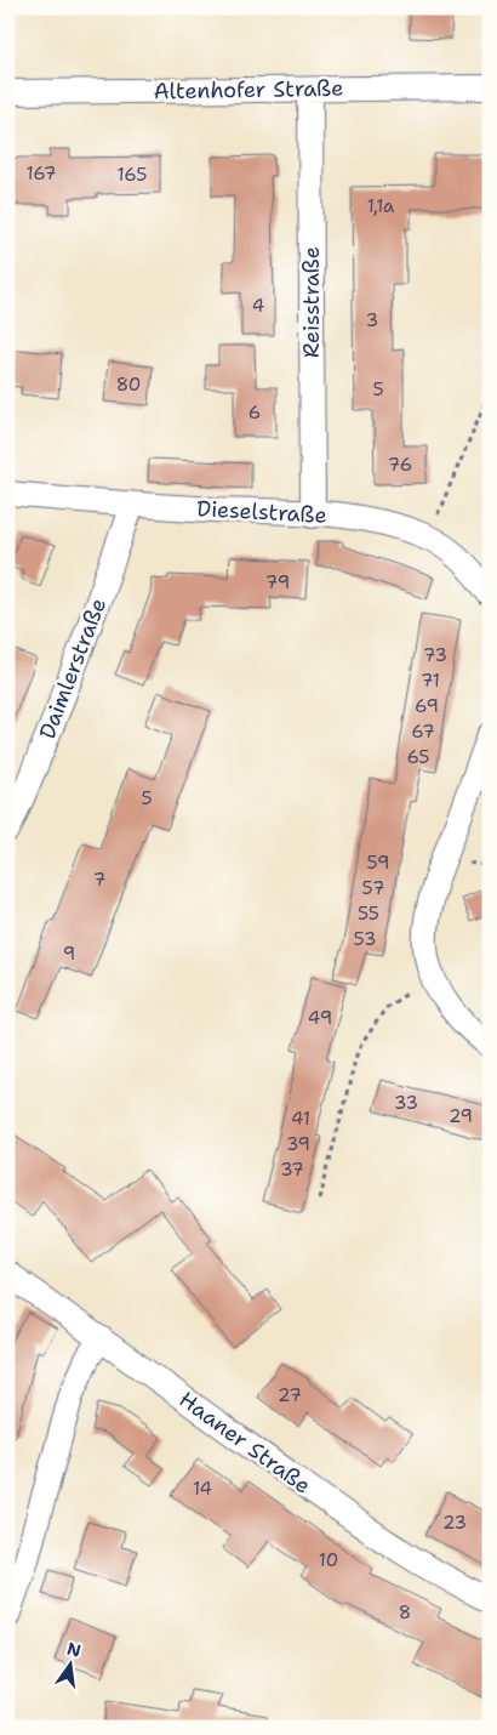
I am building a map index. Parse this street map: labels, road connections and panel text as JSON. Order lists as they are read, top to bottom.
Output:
{
  "streets": {
    "street": [
      "Altenhofer Straße",
      "Reisstraße",
      "Dieselstraße",
      "Daimlerstraße",
      "Haaner Straße"
    ]
  },
  "crossings": [
    ["Altenhofer Straße", "Reisstraße"],
    ["Reisstraße", "Dieselstraße"],
    ["Dieselstraße", "Daimlerstraße"]
  ],
  "house_numbers": [
    "167",
    "165",
    "1,1a",
    "4",
    "3",
    "80",
    "5",
    "6",
    "76",
    "79",
    "73",
    "71",
    "69",
    "67",
    "65",
    "5",
    "59",
    "7",
    "57",
    "55",
    "53",
    "9",
    "49",
    "33",
    "29",
    "41",
    "39",
    "37",
    "27",
    "14",
    "23",
    "10",
    "8"
  ],
  "north": "top"
}
